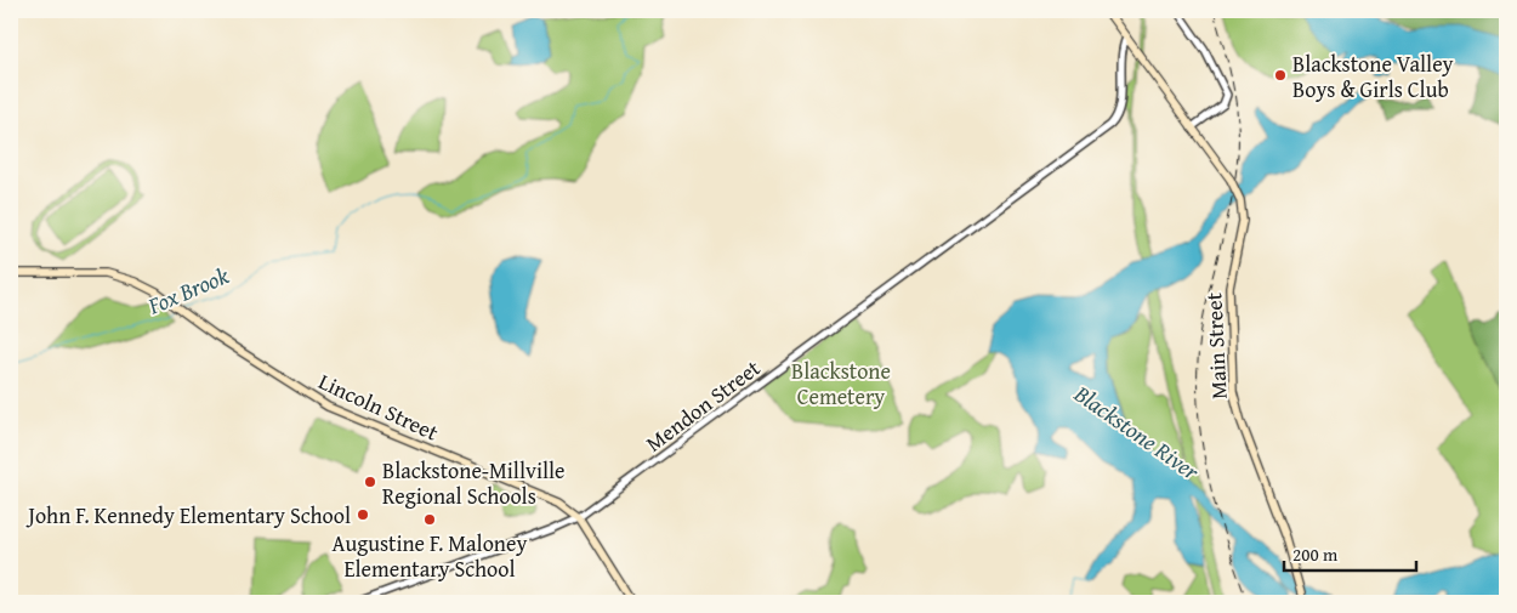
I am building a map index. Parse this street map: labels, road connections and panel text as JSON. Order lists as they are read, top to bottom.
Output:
{
  "streets": {
    "main road": ["Main Street", "Lincoln Street"],
    "street": ["Mendon Street"]
  },
  "crossings": [
    ["Main Street", "Mendon Street"],
    ["Mendon Street", "Lincoln Street"]
  ],
  "water": ["Fox Brook", "Blackstone River"],
  "parks": ["Blackstone Cemetery"],
  "places": [
    "Blackstone Valley Boys & Girls Club",
    "Blackstone-Millville Regional Schools",
    "John F. Kennedy Elementary School",
    "Augustine F. Maloney Elementary School"
  ],
  "scale_bar": "200 m"
}
